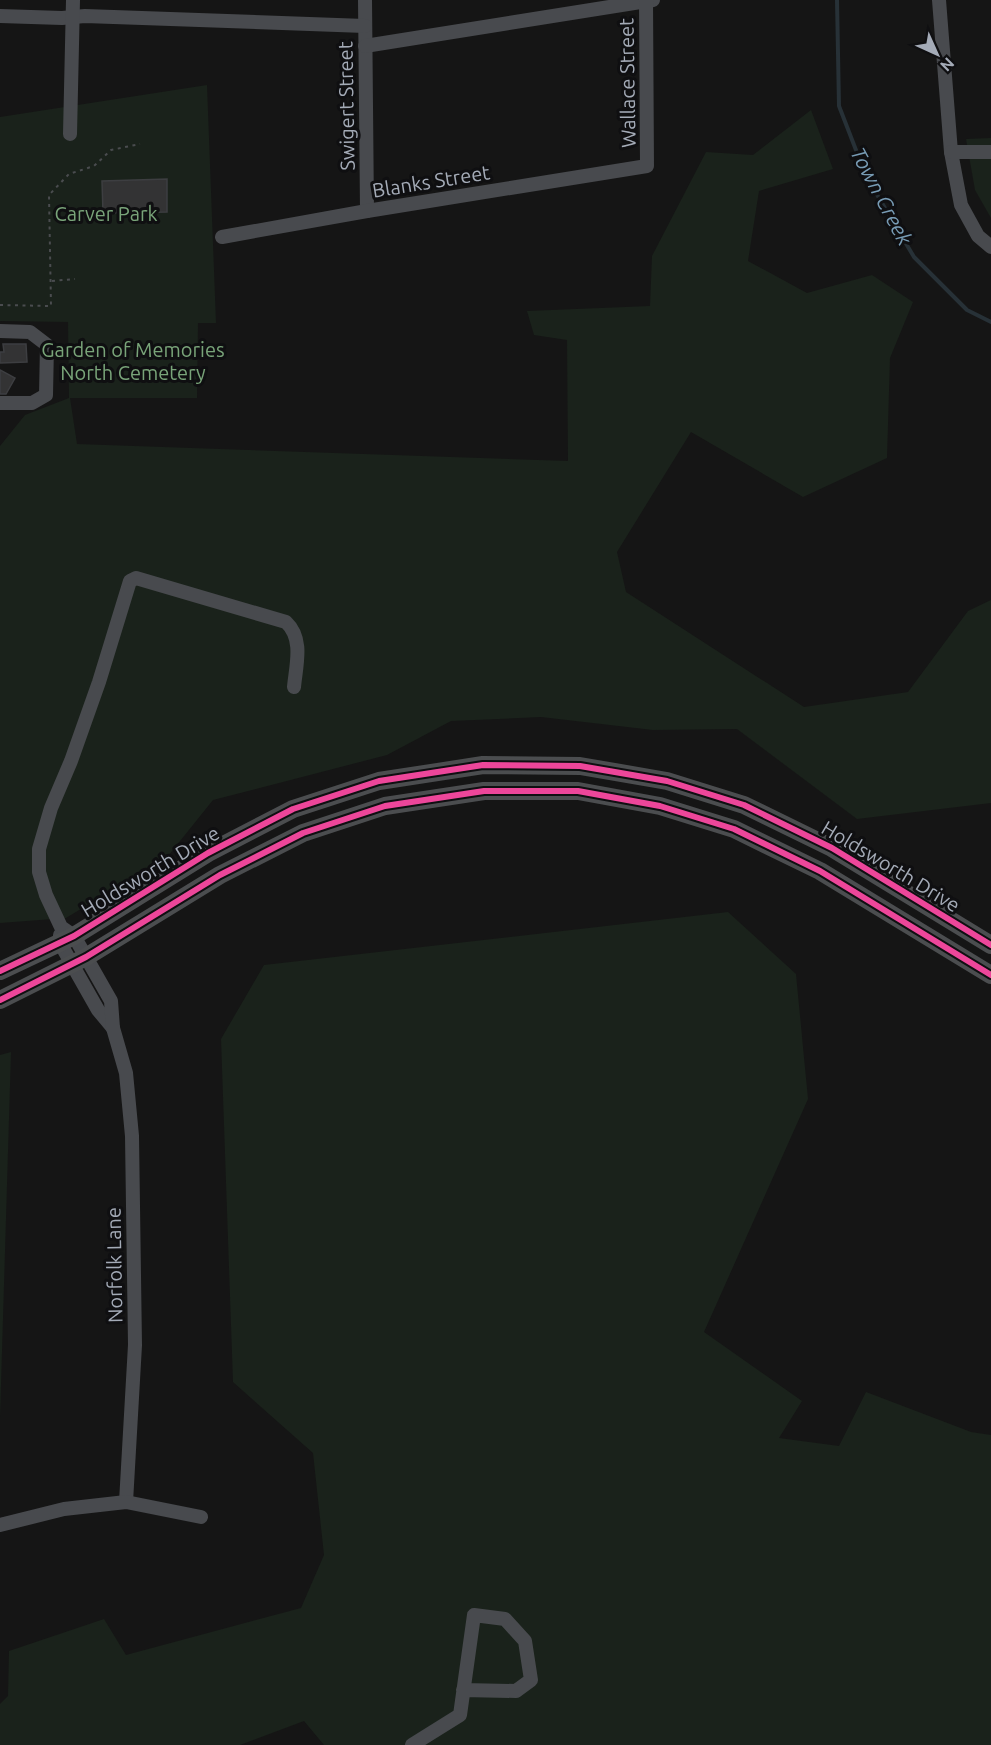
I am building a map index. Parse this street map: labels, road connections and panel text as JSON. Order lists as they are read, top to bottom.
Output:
{
  "streets": {
    "main road": ["Holdsworth Drive"],
    "street": [
      "Wallace Street",
      "Swigert Street",
      "Blanks Street",
      "Norfolk Lane"
    ]
  },
  "crossings": [
    ["Wallace Street", "Blanks Street"],
    ["Swigert Street", "Blanks Street"],
    ["Holdsworth Drive", "Norfolk Lane"]
  ],
  "water": ["Town Creek"],
  "parks": ["Carver Park", "Garden of Memories North Cemetery"],
  "north": "bottom right"
}
